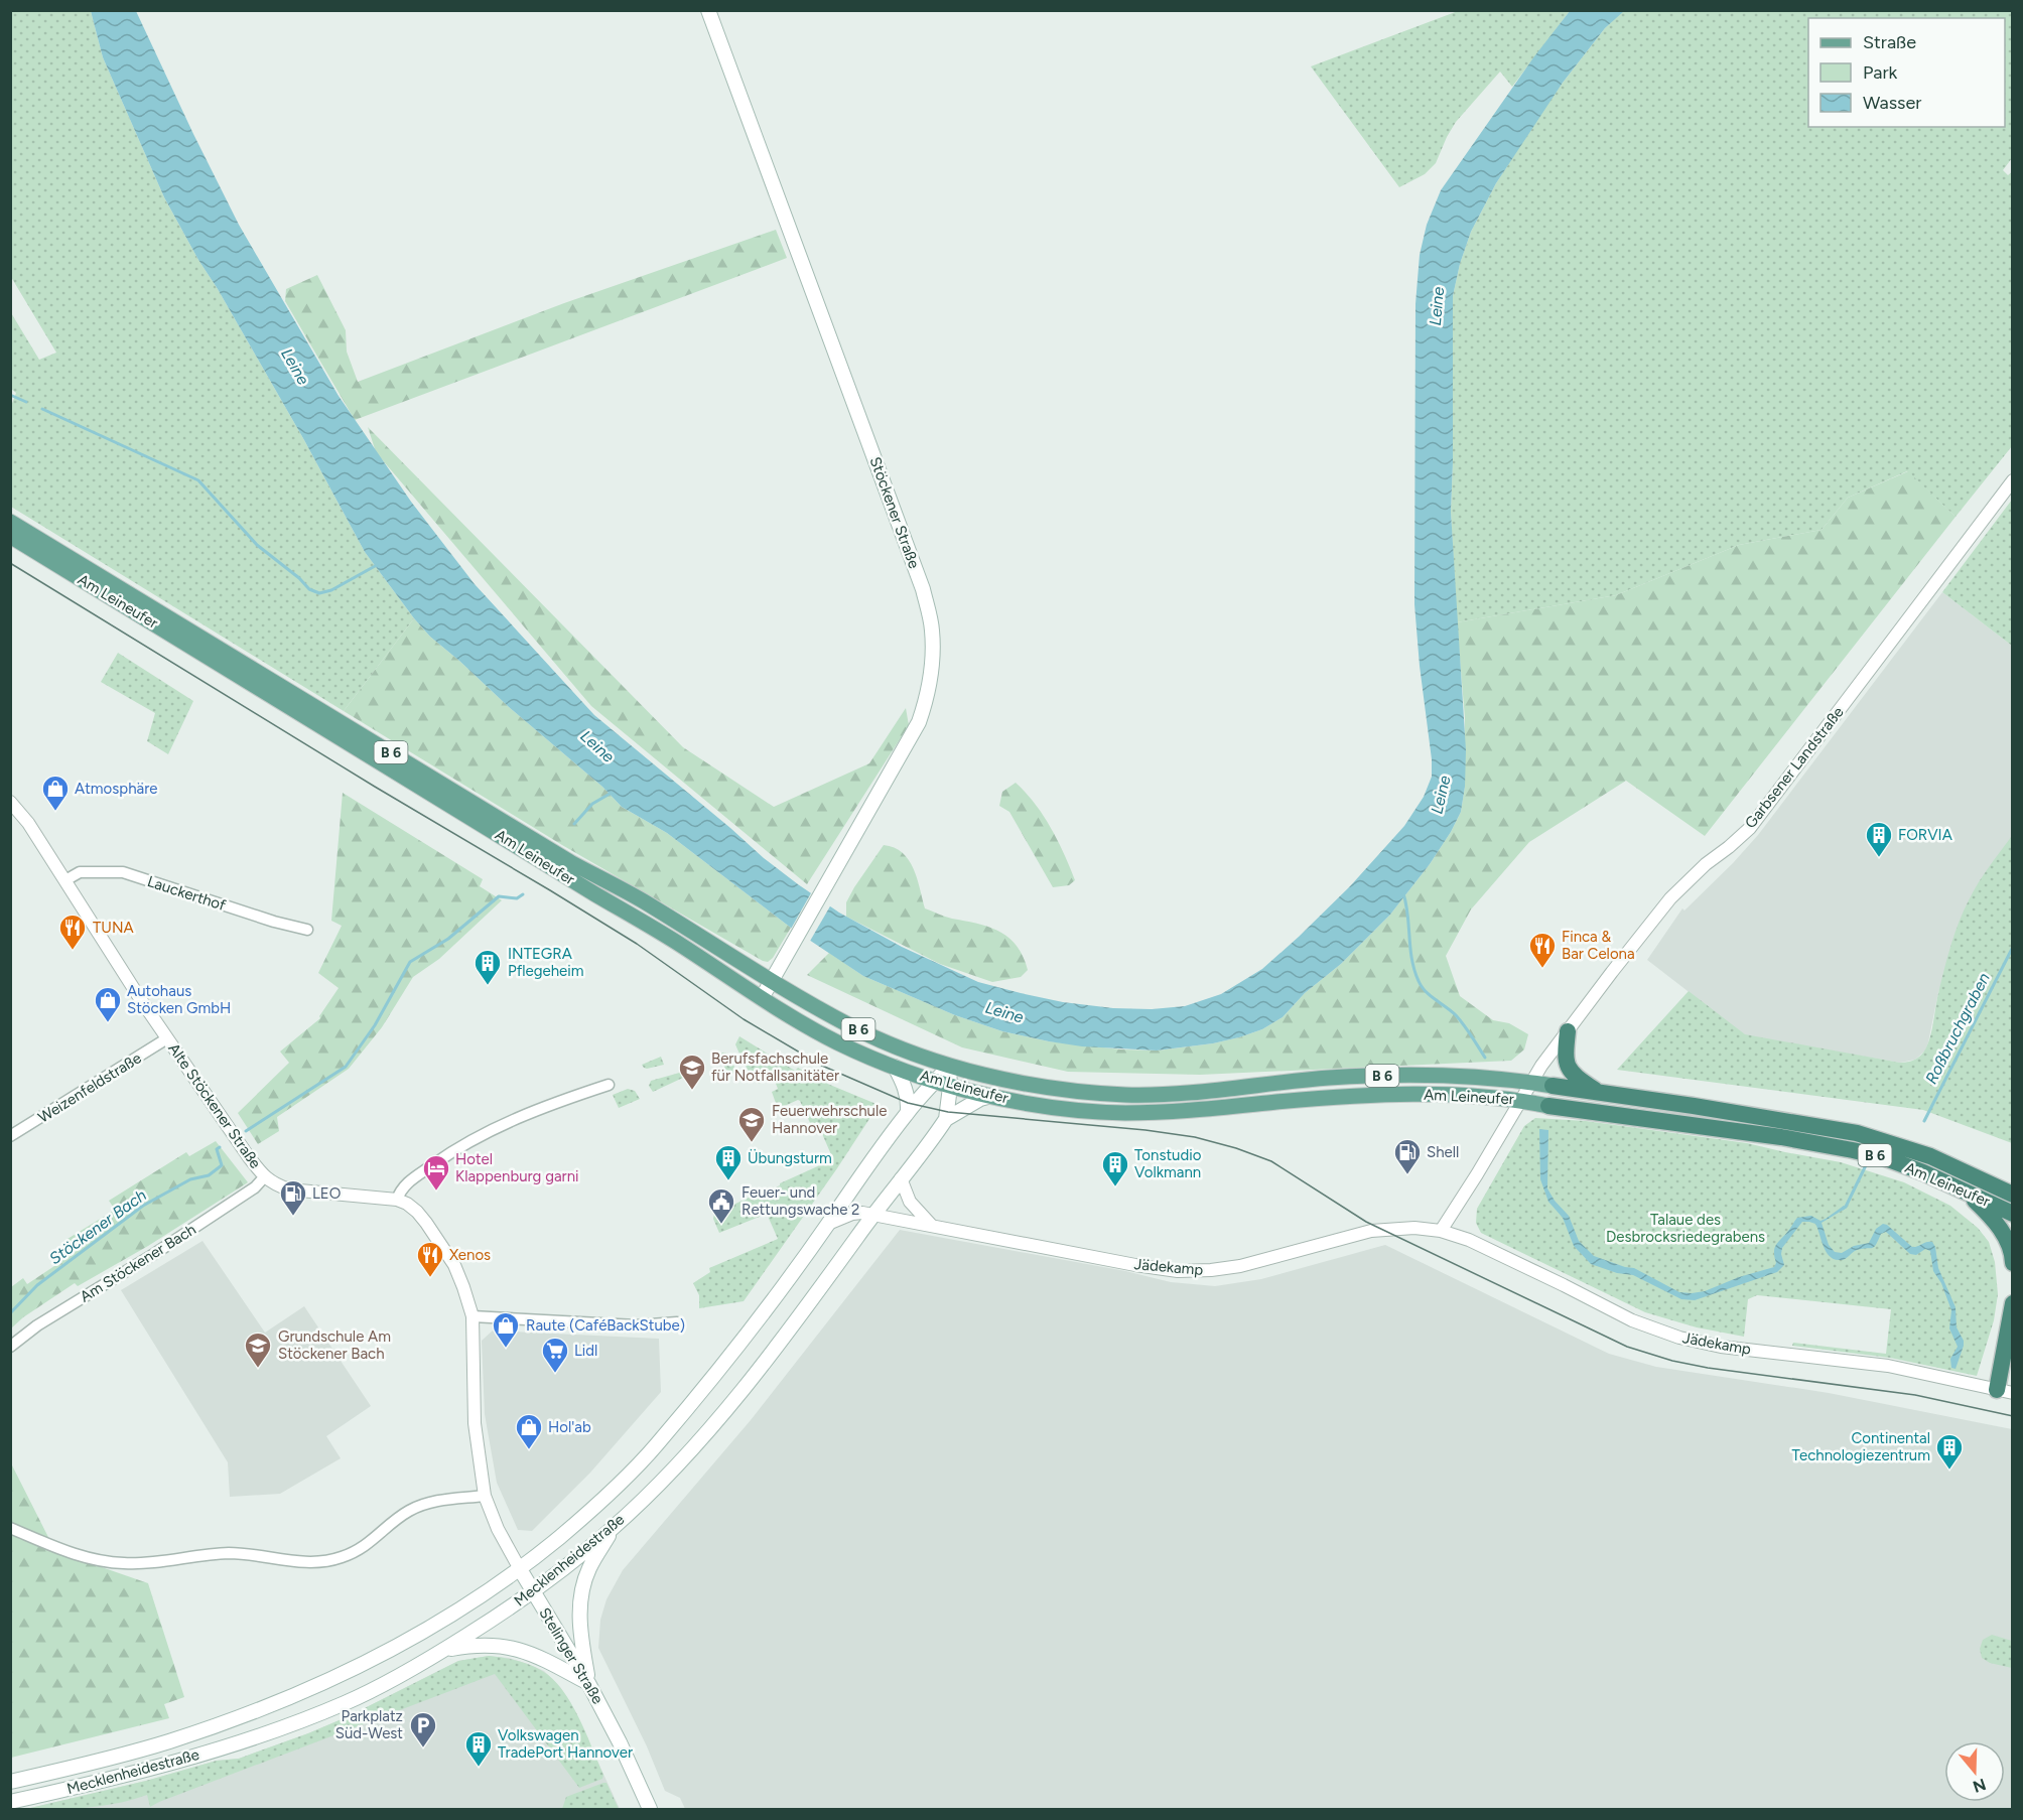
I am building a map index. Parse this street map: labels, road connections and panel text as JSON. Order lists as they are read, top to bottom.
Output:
{
  "streets": {
    "highway": ["Am Leineufer", "B 6"],
    "main road": ["Stöckener Straße", "Mecklenheidestraße", "Stelinger Straße"],
    "street": [
      "Garbsener Landstraße",
      "Lauckerthof",
      "Weizenfeldstraße",
      "Alte Stöckener Straße",
      "Am Stöckener Bach",
      "Jädekamp"
    ]
  },
  "crossings": [
    ["Stöckener Straße", "Am Leineufer"],
    ["Am Leineufer", "Garbsener Landstraße"],
    ["Am Leineufer", "Mecklenheidestraße"],
    ["Lauckerthof", "Alte Stöckener Straße"],
    ["Weizenfeldstraße", "Alte Stöckener Straße"],
    ["Alte Stöckener Straße", "Am Stöckener Bach"],
    ["Jädekamp", "Mecklenheidestraße"],
    ["Mecklenheidestraße", "Stelinger Straße"]
  ],
  "water": ["Leine", "Roßbruchgraben", "Stöckener Bach"],
  "parks": ["Talaue des Desbrocksriedegrabens"],
  "places": {
    "shop": [
      "Atmosphäre",
      "Autohaus Stöcken GmbH",
      "Raute (CaféBackStube)",
      "Hol'ab"
    ],
    "building": [
      "FORVIA",
      "INTEGRA Pflegeheim",
      "Übungsturm",
      "Tonstudio Volkmann",
      "Continental Technologiezentrum",
      "Volkswagen TradePort Hannover"
    ],
    "restaurant": ["TUNA", "Finca & Bar Celona", "Xenos"],
    "school or university": ["Berufsfachschule für Notfallsanitäter", "Feuerwehrschule Hannover", "Grundschule Am Stöckener Bach"],
    "fuel station": ["Shell", "LEO"],
    "hotel": ["Hotel Klappenburg garni"],
    "public building": ["Feuer- und Rettungswache 2"],
    "supermarket": ["Lidl"],
    "parking": ["Parkplatz Süd-West"]
  },
  "legend": ["Straße", "Park", "Wasser"],
  "north": "bottom"
}
